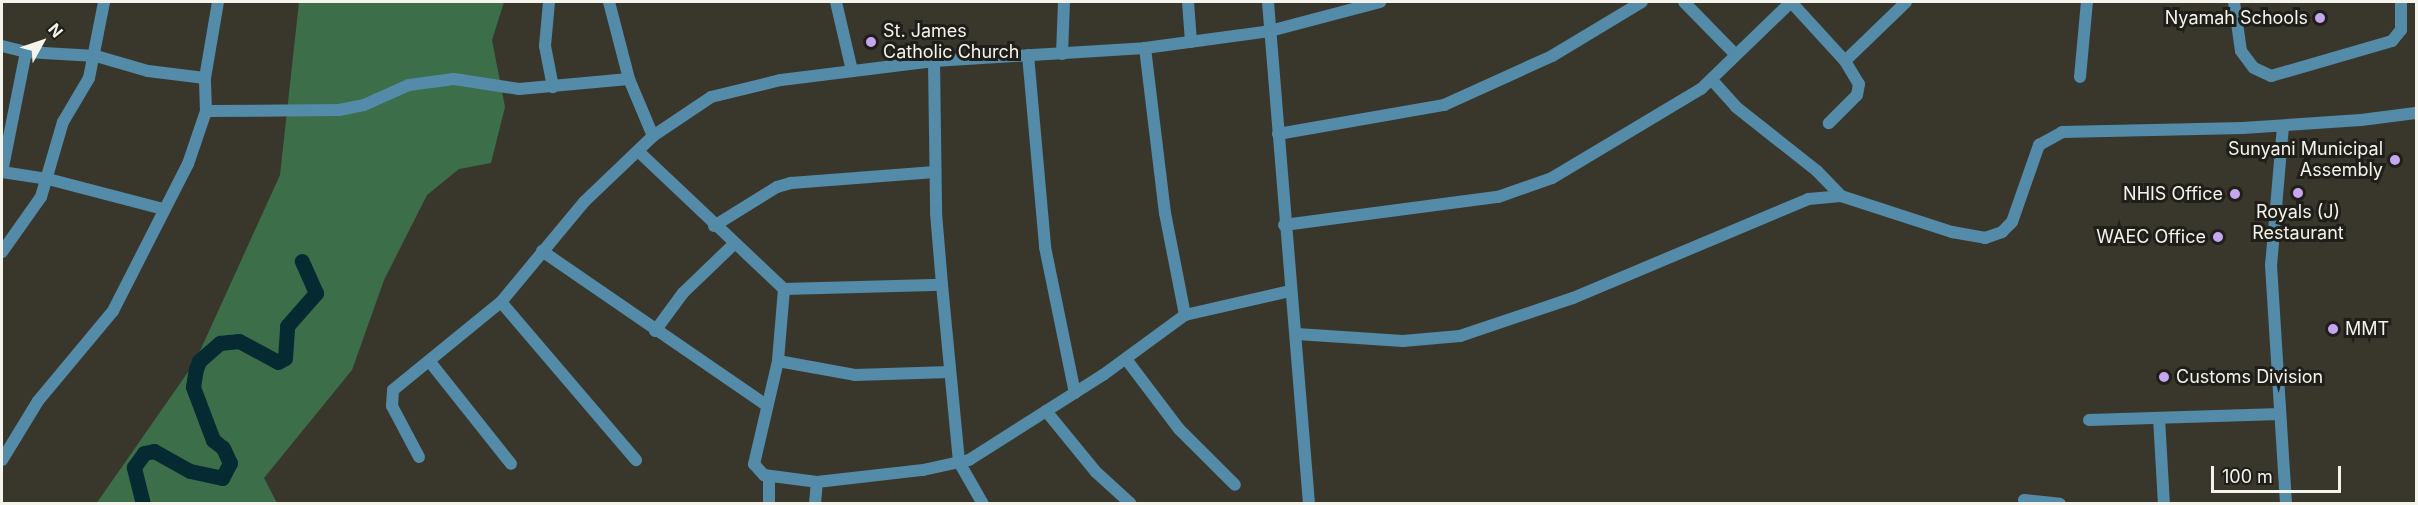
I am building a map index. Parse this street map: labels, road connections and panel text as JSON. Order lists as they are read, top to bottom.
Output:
{
  "places": [
    "Nyamah Schools",
    "St. James Catholic Church",
    "Sunyani Municipal Assembly",
    "Royals (J) Restaurant",
    "NHIS Office",
    "WAEC Office",
    "MMT",
    "Customs Division"
  ],
  "scale_bar": "100 m",
  "north": "top right"
}
